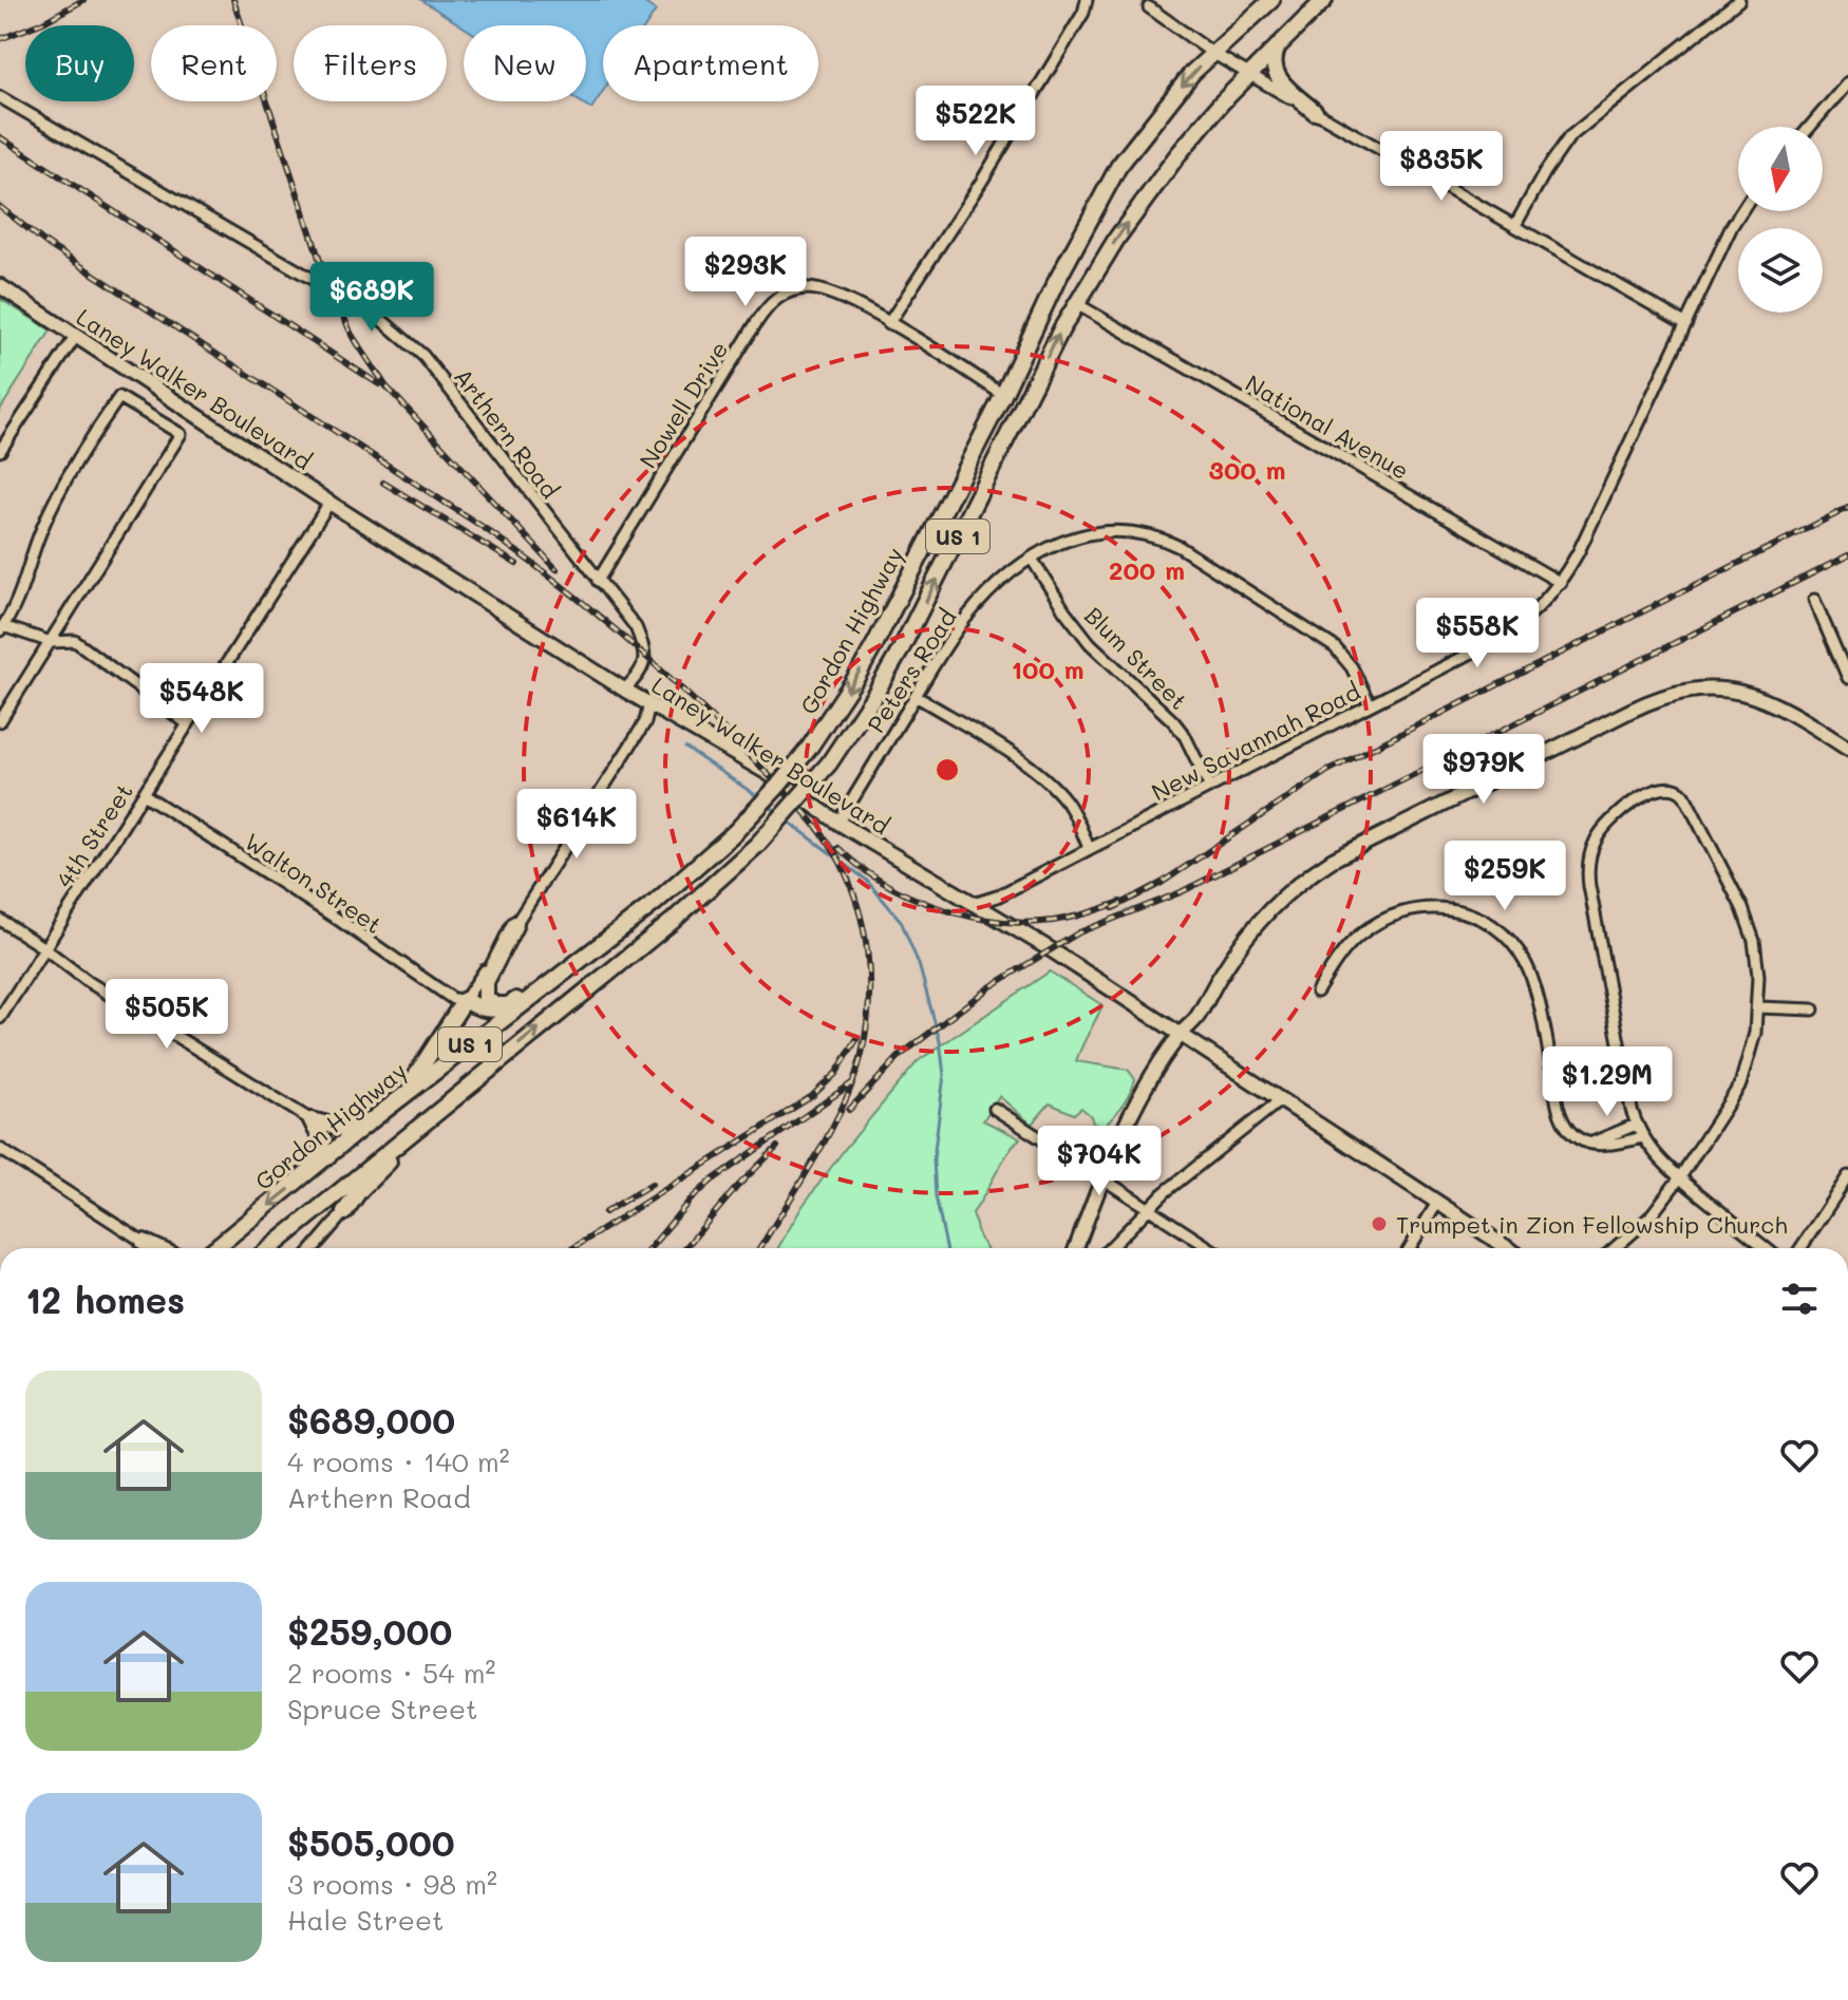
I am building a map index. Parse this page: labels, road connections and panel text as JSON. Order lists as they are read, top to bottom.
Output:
{
  "streets": {
    "highway": ["US 1", "Gordon Highway"],
    "main road": ["Laney Walker Boulevard"],
    "street": [
      "Nowell Drive",
      "National Avenue",
      "Arthern Road",
      "Blum Street",
      "Peters Road",
      "New Savannah Road",
      "4th Street",
      "Walton Street"
    ]
  },
  "crossings": [
    ["Laney Walker Boulevard", "Arthern Road"],
    ["Laney Walker Boulevard", "Peters Road"],
    ["Laney Walker Boulevard", "New Savannah Road"],
    ["Laney Walker Boulevard", "4th Street"],
    ["Nowell Drive", "Arthern Road"],
    ["Nowell Drive", "Gordon Highway"],
    ["National Avenue", "Gordon Highway"],
    ["National Avenue", "New Savannah Road"],
    ["Blum Street", "Peters Road"],
    ["Blum Street", "New Savannah Road"],
    ["Peters Road", "New Savannah Road"],
    ["4th Street", "Walton Street"]
  ],
  "places": ["Trumpet in Zion Fellowship Church"],
  "north": "bottom",
  "page": {
    "chip": [
      "Buy",
      "Rent",
      "Filters",
      "New",
      "Apartment"
    ],
    "price": [
      "$522K",
      "$835K",
      "$293K",
      "$689K",
      "$558K",
      "$548K",
      "$979K",
      "$614K",
      "$259K",
      "$505K",
      "$1.29M",
      "$704K"
    ],
    "heading": "12 homes",
    "list": [
      {
        "name": "$689,000",
        "note": "4 rooms · 140 m² · Arthern Road"
      },
      {
        "name": "$259,000",
        "note": "2 rooms · 54 m² · Spruce Street"
      },
      {
        "name": "$505,000",
        "note": "3 rooms · 98 m² · Hale Street"
      }
    ]
  },
  "rings": ["300 m", "200 m", "100 m"]
}
